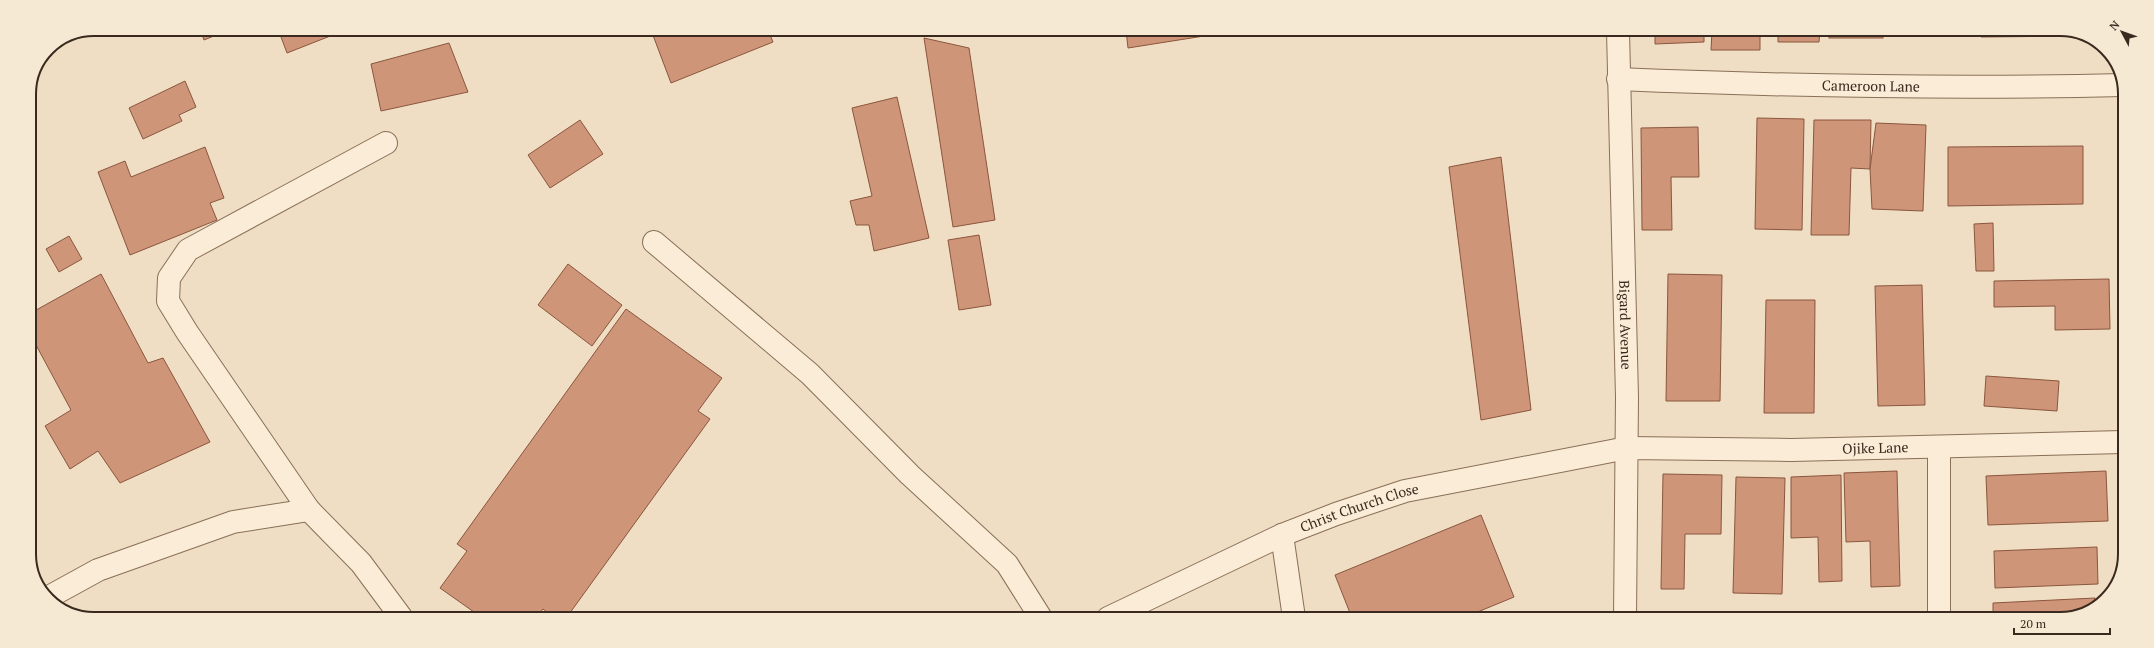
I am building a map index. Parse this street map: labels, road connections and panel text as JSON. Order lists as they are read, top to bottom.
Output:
{
  "streets": {
    "street": [
      "Cameroon Lane",
      "Bigard Avenue",
      "Ojike Lane",
      "Christ Church Close"
    ]
  },
  "crossings": [
    ["Cameroon Lane", "Bigard Avenue"],
    ["Bigard Avenue", "Ojike Lane"],
    ["Bigard Avenue", "Christ Church Close"],
    ["Ojike Lane", "Christ Church Close"]
  ],
  "scale_bar": "20 m",
  "north": "top left"
}
